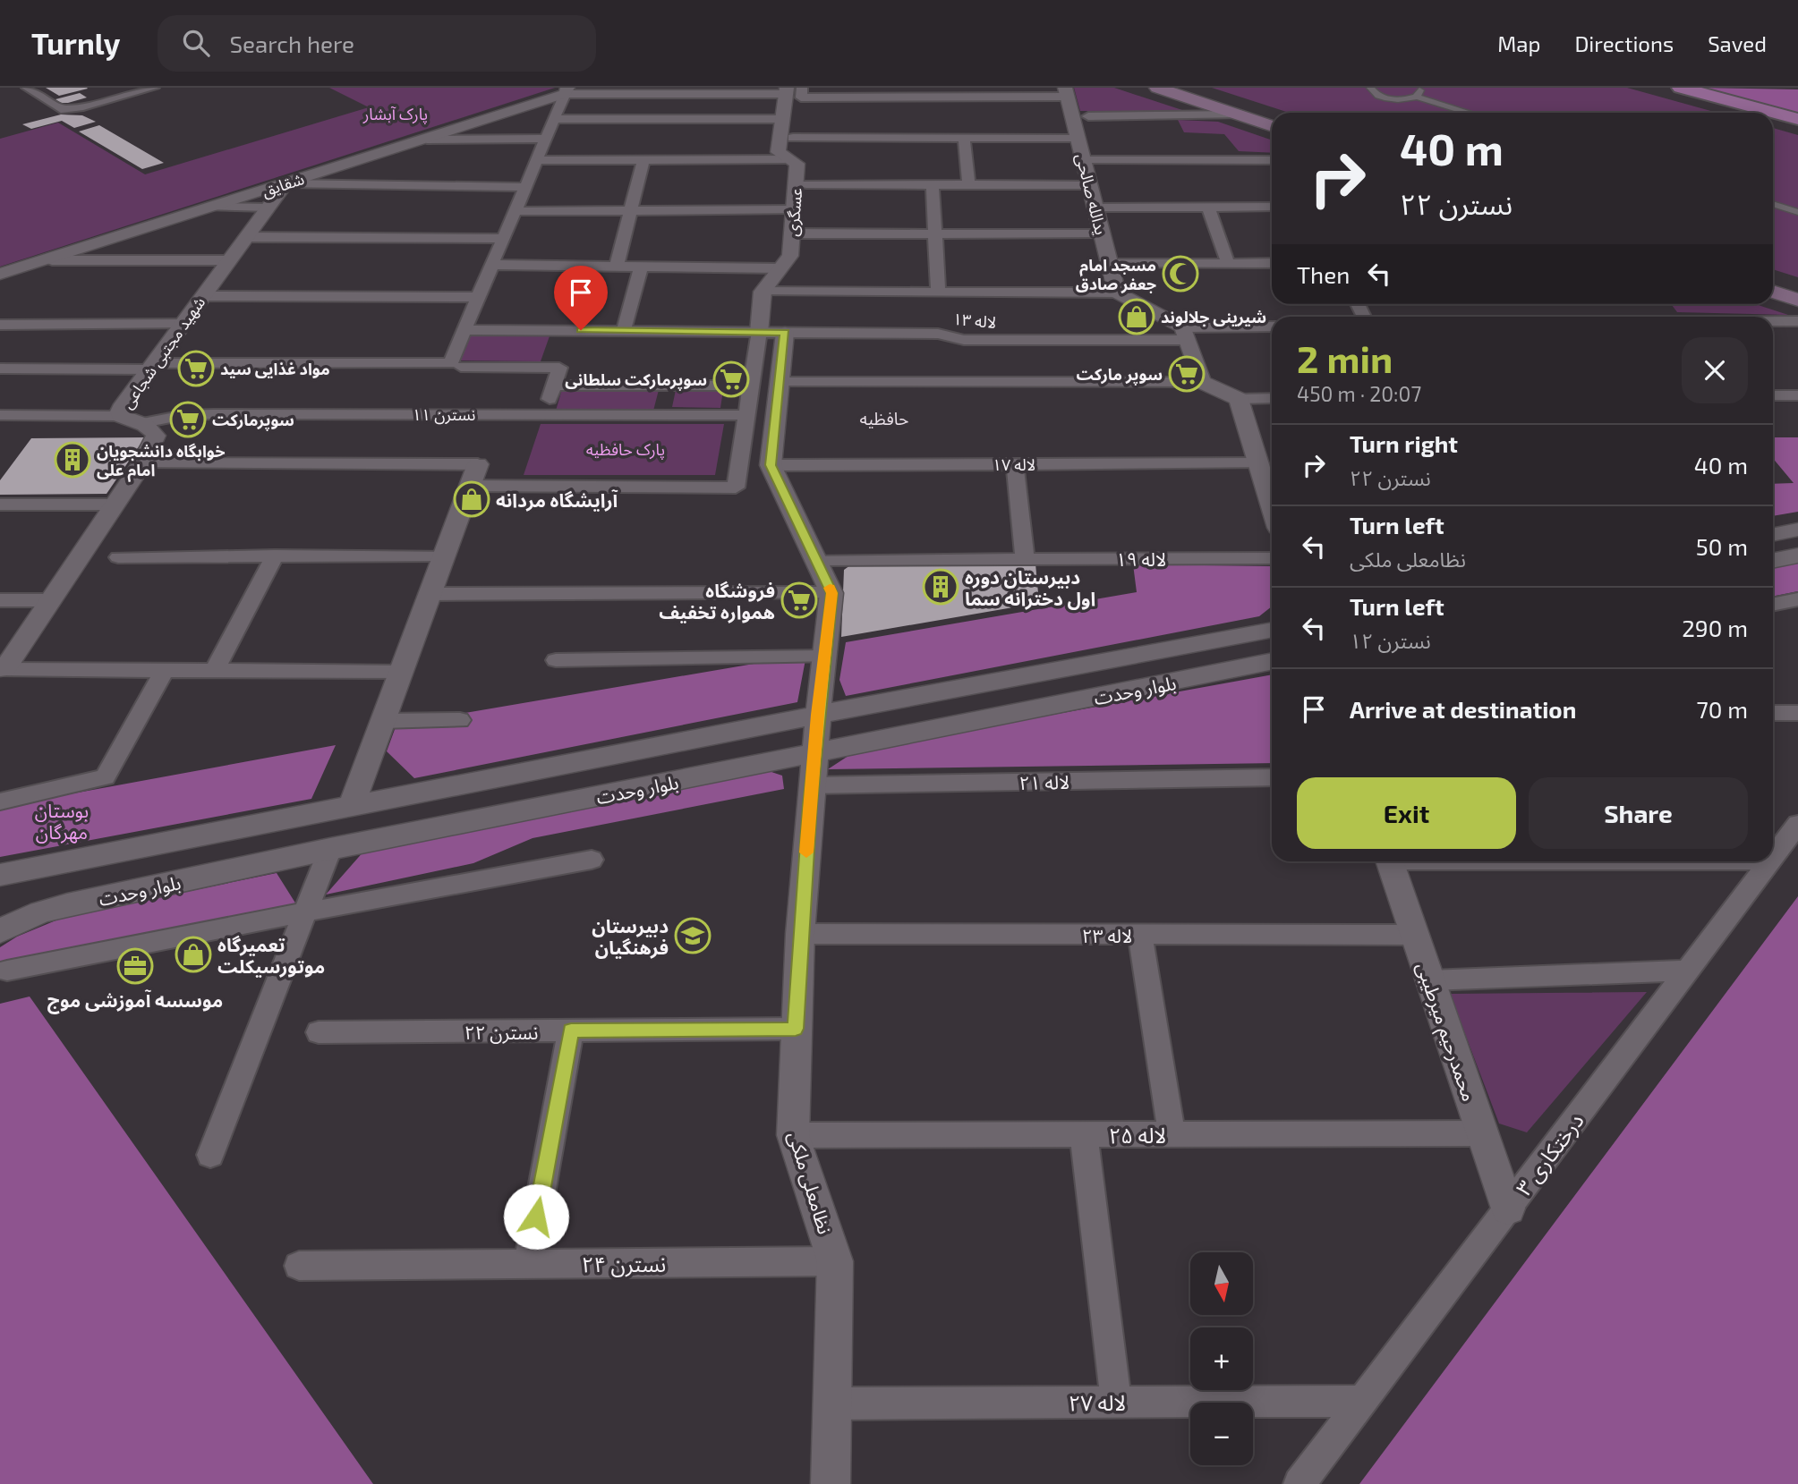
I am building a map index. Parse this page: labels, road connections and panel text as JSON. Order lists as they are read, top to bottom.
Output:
{
  "streets": {
    "street": [
      "شقایق",
      "یدالله صالحی",
      "عسگری",
      "لاله ۱۳",
      "شهید مجتبی شجاعی",
      "نسترن ۱۱",
      "لاله ۱۷",
      "لاله ۱۹",
      "بلوار وحدت",
      "لاله ۲۱",
      "لاله ۲۳",
      "نسترن ۲۲",
      "محمدرحیم میرطیبی",
      "لاله ۲۵",
      "درختکاری ۳",
      "نظامعلی ملکی",
      "نسترن ۲۴",
      "لاله ۲۷"
    ]
  },
  "crossings": [
    ["شقایق", "شهید مجتبی شجاعی"],
    ["شهید مجتبی شجاعی", "نسترن ۱۱"],
    ["لاله ۱۷", "نظامعلی ملکی"],
    ["لاله ۱۹", "نظامعلی ملکی"],
    ["بلوار وحدت", "لاله ۲۱"],
    ["بلوار وحدت", "نظامعلی ملکی"],
    ["لاله ۲۱", "نظامعلی ملکی"],
    ["لاله ۲۳", "محمدرحیم میرطیبی"],
    ["لاله ۲۳", "نظامعلی ملکی"],
    ["نسترن ۲۲", "نظامعلی ملکی"],
    ["محمدرحیم میرطیبی", "لاله ۲۵"],
    ["محمدرحیم میرطیبی", "درختکاری ۳"],
    ["لاله ۲۵", "نظامعلی ملکی"],
    ["درختکاری ۳", "لاله ۲۷"],
    ["نظامعلی ملکی", "نسترن ۲۴"],
    ["نظامعلی ملکی", "لاله ۲۷"]
  ],
  "districts": ["حافظیه"],
  "parks": ["پارک آبشار", "پارک حافظیه", "بوستان مهرگان"],
  "places": {
    "mosque": ["مسجد امام جعفر صادق"],
    "shop": ["شیرینی جلالوند", "آرایشگاه مردانه", "تعمیرگاه موتورسیکلت"],
    "supermarket": [
      "مواد غذایی سید",
      "سوپر مارکت",
      "سوپرمارکت سلطانی",
      "سوپرمارکت",
      "فروشگاه همواره تخفیف"
    ],
    "building": ["خوابگاه دانشجویان امام علی", "دبیرستان دوره اول دخترانه سما"],
    "school or university": ["دبیرستان فرهنگیان"],
    "office": ["موسسه آموزشی موج"]
  },
  "north": "bottom",
  "page": {
    "header": "Turnly",
    "search": "Search here",
    "nav": ["Map", "Directions", "Saved"],
    "turn": ["40 m", "نسترن ۲۲"],
    "then": "Then",
    "heading": ["2 min", "450 m · 20:07"],
    "list": [
      {
        "name": "Turn right",
        "note": "نسترن ۲۲",
        "value": "40 m"
      },
      {
        "name": "Turn left",
        "note": "نظامعلی ملکی",
        "value": "50 m"
      },
      {
        "name": "Turn left",
        "note": "نسترن ۱۲",
        "value": "290 m"
      },
      {
        "name": "Arrive at destination",
        "value": "70 m"
      }
    ],
    "buttons": ["Exit", "Share"],
    "map_buttons": ["+", "−"]
  }
}
